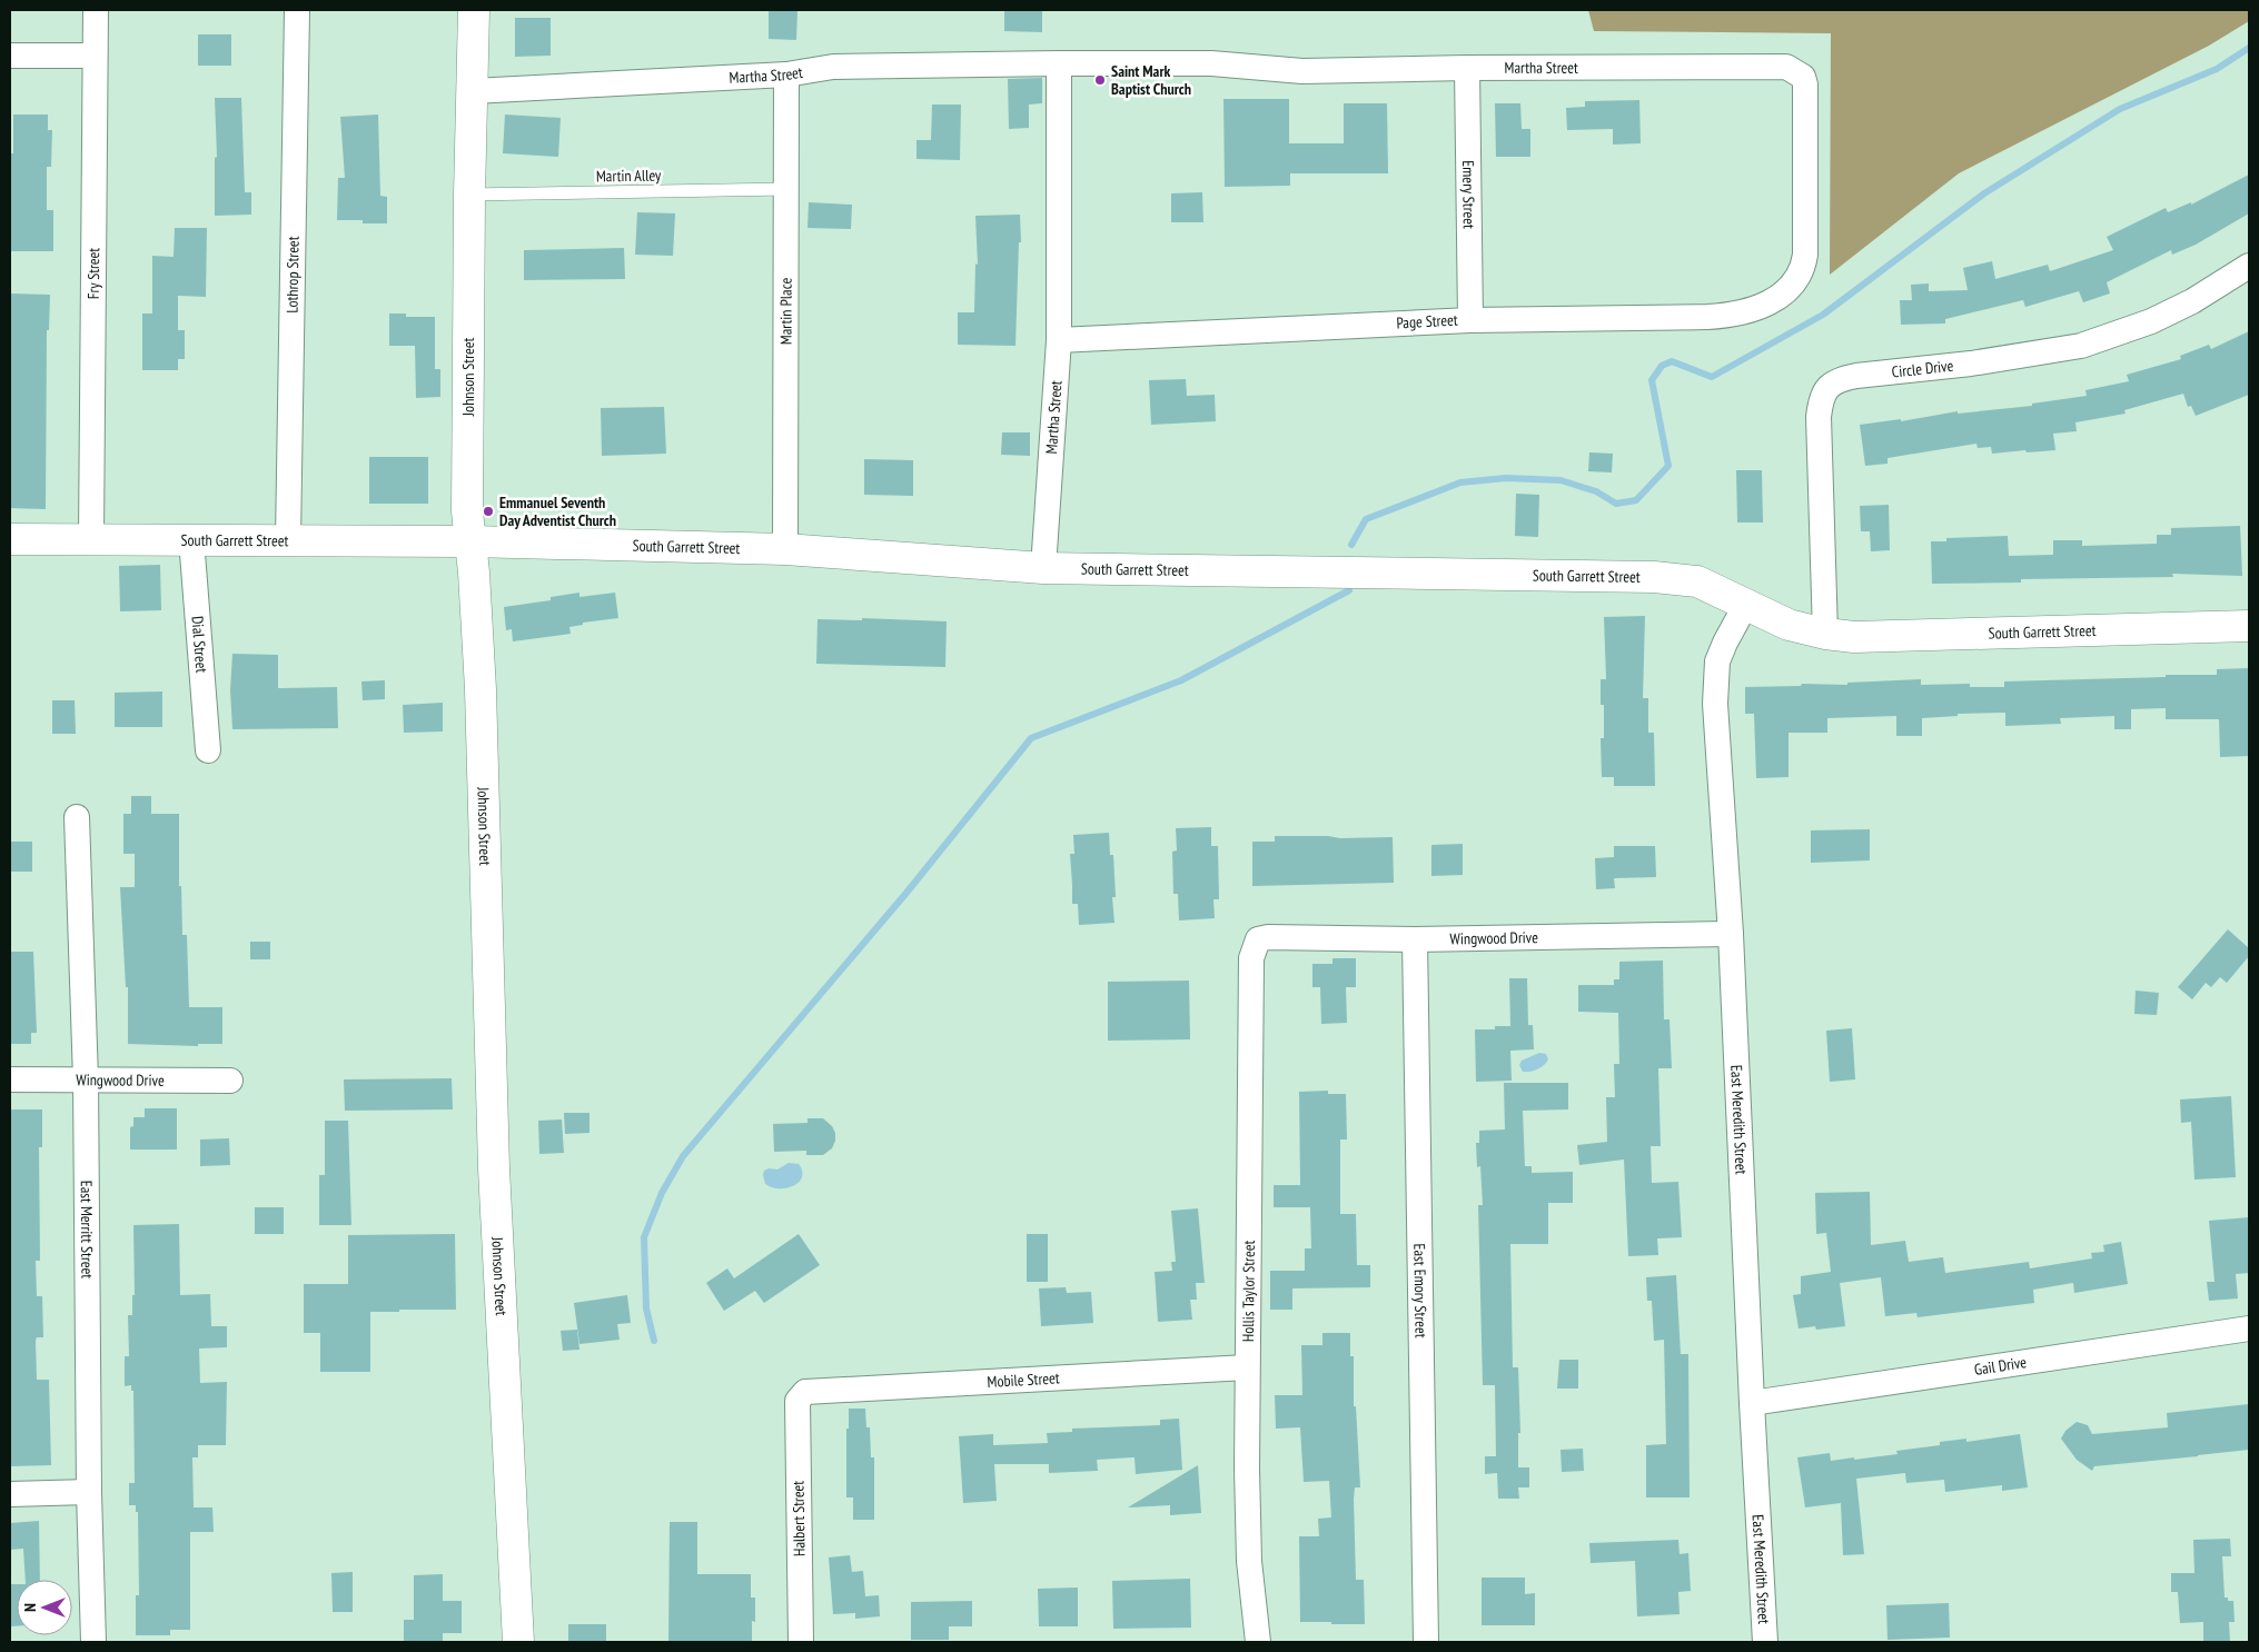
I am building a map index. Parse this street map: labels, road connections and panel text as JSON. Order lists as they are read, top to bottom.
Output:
{
  "streets": {
    "street": [
      "Martha Street",
      "Emery Street",
      "Fry Street",
      "Lothrop Street",
      "Martin Place",
      "Page Street",
      "Circle Drive",
      "Johnson Street",
      "South Garrett Street",
      "Dial Street",
      "Wingwood Drive",
      "East Meredith Street",
      "East Merritt Street",
      "Hollis Taylor Street",
      "East Emory Street",
      "Gail Drive",
      "Mobile Street",
      "Halbert Street"
    ],
    "lane": ["Martin Alley"]
  },
  "crossings": [
    ["Martha Street", "Emery Street"],
    ["Martha Street", "Martin Place"],
    ["Martha Street", "Page Street"],
    ["Martha Street", "Johnson Street"],
    ["Martha Street", "South Garrett Street"],
    ["Martin Alley", "Martin Place"],
    ["Martin Alley", "Johnson Street"],
    ["Emery Street", "Page Street"],
    ["Fry Street", "South Garrett Street"],
    ["Lothrop Street", "South Garrett Street"],
    ["Martin Place", "South Garrett Street"],
    ["Circle Drive", "South Garrett Street"],
    ["Johnson Street", "South Garrett Street"],
    ["South Garrett Street", "Dial Street"],
    ["South Garrett Street", "East Meredith Street"],
    ["Wingwood Drive", "East Meredith Street"],
    ["Wingwood Drive", "East Merritt Street"],
    ["Wingwood Drive", "Hollis Taylor Street"],
    ["Wingwood Drive", "East Emory Street"],
    ["East Meredith Street", "Gail Drive"],
    ["Hollis Taylor Street", "Mobile Street"],
    ["Mobile Street", "Halbert Street"]
  ],
  "places": ["Saint Mark Baptist Church", "Emmanuel Seventh Day Adventist Church"],
  "north": "left"
}
